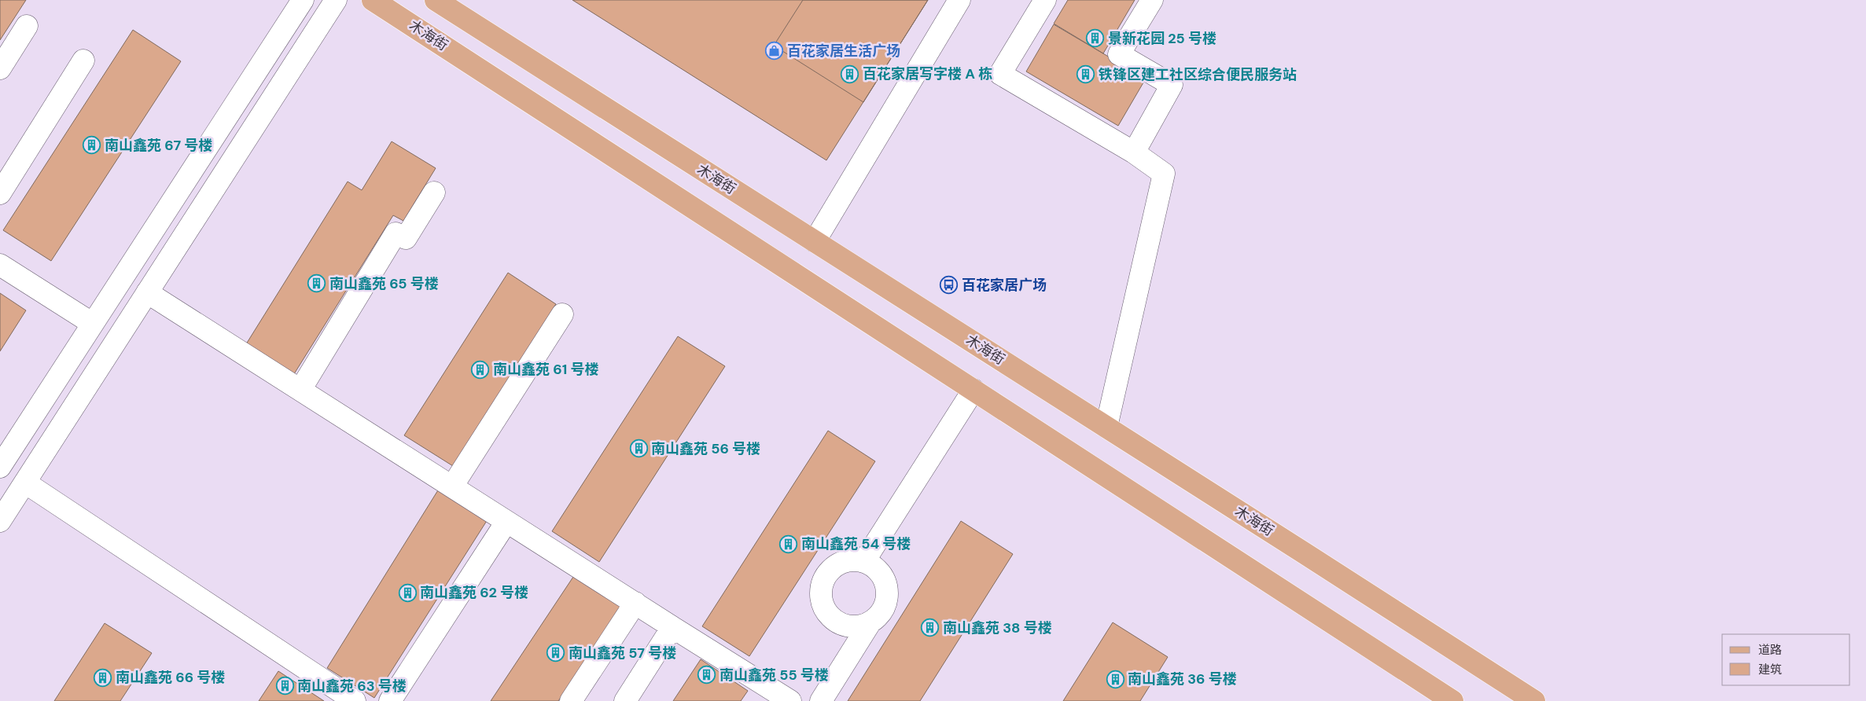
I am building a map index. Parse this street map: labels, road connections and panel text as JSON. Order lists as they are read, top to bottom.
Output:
{
  "streets": {
    "main road": ["木海街"]
  },
  "places": {
    "building": [
      "景新花园 25 号楼",
      "百花家居写字楼 A 栋",
      "铁锋区建工社区综合便民服务站",
      "南山鑫苑 67 号楼",
      "南山鑫苑 65 号楼",
      "南山鑫苑 61 号楼",
      "南山鑫苑 56 号楼",
      "南山鑫苑 54 号楼",
      "南山鑫苑 62 号楼",
      "南山鑫苑 38 号楼",
      "南山鑫苑 57 号楼",
      "南山鑫苑 55 号楼",
      "南山鑫苑 66 号楼",
      "南山鑫苑 36 号楼",
      "南山鑫苑 63 号楼"
    ],
    "shop": ["百花家居生活广场"],
    "bus stop": ["百花家居广场"]
  },
  "legend": ["道路", "建筑"]
}
